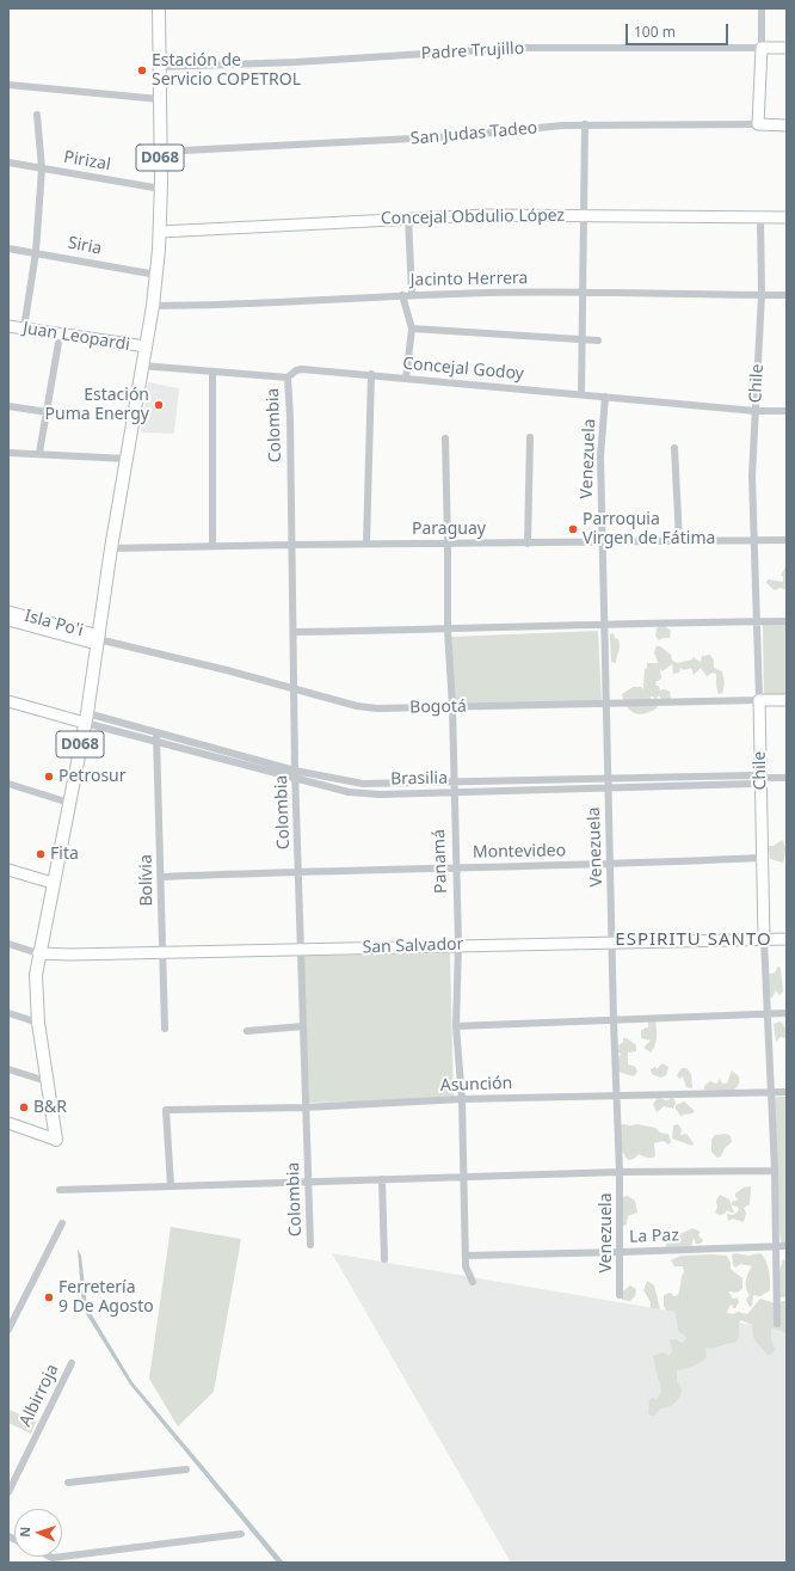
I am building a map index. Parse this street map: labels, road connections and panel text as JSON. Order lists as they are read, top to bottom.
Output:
{
  "streets": {
    "main road": ["D068"],
    "street": [
      "Padre Trujillo",
      "San Judas Tadeo",
      "Pirizal",
      "Concejal Obdulio López",
      "Siria",
      "Jacinto Herrera",
      "Juan Leopardi",
      "Concejal Godoy",
      "Chile",
      "Colombia",
      "Venezuela",
      "Paraguay",
      "Isla Po'i",
      "Bogotá",
      "Brasilia",
      "Montevideo",
      "Panamá",
      "Bolívia",
      "San Salvador",
      "Asunción",
      "La Paz",
      "Albirroja"
    ]
  },
  "crossings": [
    ["Padre Trujillo", "D068"],
    ["San Judas Tadeo", "D068"],
    ["D068", "Pirizal"],
    ["D068", "Concejal Obdulio López"],
    ["D068", "Siria"],
    ["D068", "Jacinto Herrera"],
    ["D068", "Juan Leopardi"],
    ["D068", "Concejal Godoy"],
    ["D068", "Paraguay"],
    ["D068", "Isla Po'i"],
    ["D068", "Bogotá"],
    ["D068", "Brasilia"],
    ["D068", "San Salvador"],
    ["Concejal Obdulio López", "Chile"],
    ["Jacinto Herrera", "Chile"],
    ["Concejal Godoy", "Chile"],
    ["Concejal Godoy", "Colombia"],
    ["Concejal Godoy", "Venezuela"],
    ["Chile", "Paraguay"],
    ["Chile", "Bogotá"],
    ["Chile", "Brasilia"],
    ["Chile", "Montevideo"],
    ["Chile", "San Salvador"],
    ["Chile", "Asunción"],
    ["Chile", "La Paz"],
    ["Colombia", "Paraguay"],
    ["Colombia", "Bogotá"],
    ["Colombia", "Brasilia"],
    ["Colombia", "Montevideo"],
    ["Colombia", "San Salvador"],
    ["Colombia", "Asunción"],
    ["Venezuela", "Paraguay"],
    ["Venezuela", "Bogotá"],
    ["Venezuela", "Brasilia"],
    ["Venezuela", "Montevideo"],
    ["Venezuela", "San Salvador"],
    ["Venezuela", "Asunción"],
    ["Venezuela", "La Paz"],
    ["Paraguay", "Panamá"],
    ["Isla Po'i", "Bogotá"],
    ["Bogotá", "Panamá"],
    ["Brasilia", "Panamá"],
    ["Brasilia", "Bolívia"],
    ["Montevideo", "Panamá"],
    ["Montevideo", "Bolívia"],
    ["Panamá", "San Salvador"],
    ["Panamá", "Asunción"],
    ["Panamá", "La Paz"],
    ["Bolívia", "San Salvador"]
  ],
  "districts": ["ESPIRITU SANTO"],
  "places": [
    "Estación de Servicio COPETROL",
    "Estación Puma Energy",
    "Parroquia Virgen de Fátima",
    "Petrosur",
    "Fita",
    "B&R",
    "Ferretería 9 De Agosto"
  ],
  "scale_bar": "100 m",
  "north": "left"
}
